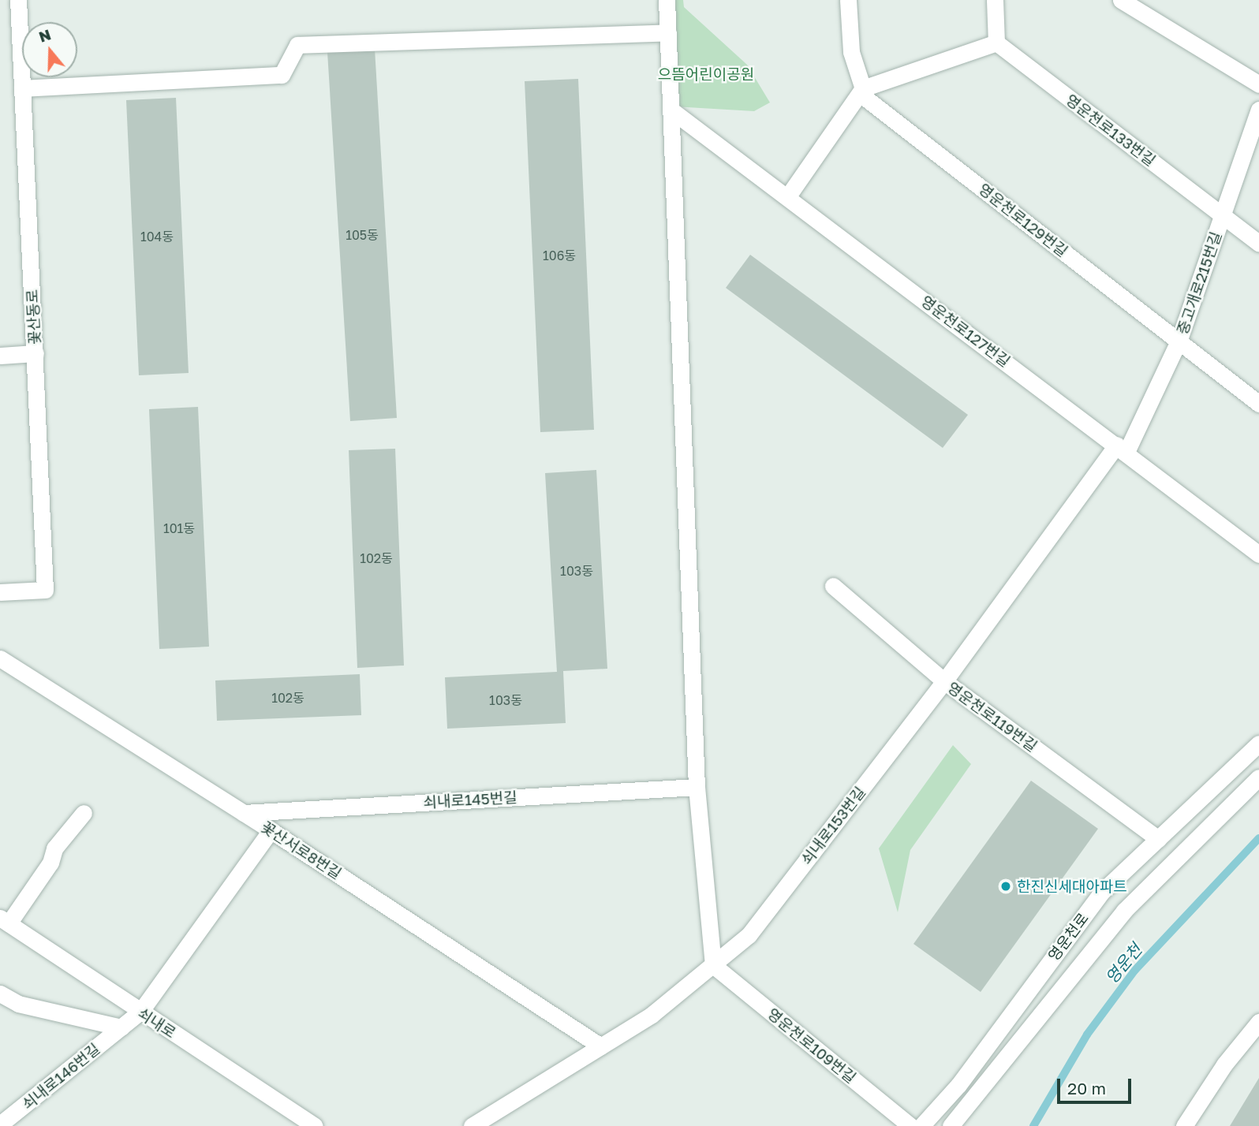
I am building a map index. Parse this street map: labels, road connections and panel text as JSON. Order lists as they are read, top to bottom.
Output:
{
  "streets": {
    "street": [
      "영운천로133번길",
      "영운천로129번길",
      "중고개로215번길",
      "꽃산동로",
      "영운천로127번길",
      "영운천로119번길",
      "쇠내로145번길",
      "쇠내로153번길",
      "꽃산서로8번길",
      "영운천로",
      "쇠내로",
      "영운천로109번길",
      "쇠내로146번길"
    ]
  },
  "crossings": [
    ["영운천로133번길", "중고개로215번길"],
    ["영운천로129번길", "중고개로215번길"],
    ["중고개로215번길", "영운천로127번길"],
    ["중고개로215번길", "쇠내로153번길"],
    ["영운천로127번길", "쇠내로153번길"],
    ["영운천로119번길", "쇠내로153번길"],
    ["영운천로119번길", "영운천로"],
    ["쇠내로145번길", "꽃산서로8번길"],
    ["쇠내로153번길", "꽃산서로8번길"],
    ["쇠내로153번길", "영운천로109번길"],
    ["쇠내로", "쇠내로146번길"]
  ],
  "water": ["영운천"],
  "parks": ["으뜸어린이공원"],
  "places": ["한진신세대아파트"],
  "house_numbers": [
    "105동",
    "104동",
    "106동",
    "101동",
    "102동",
    "103동",
    "102동",
    "103동"
  ],
  "scale_bar": "20 m",
  "north": "top"
}
